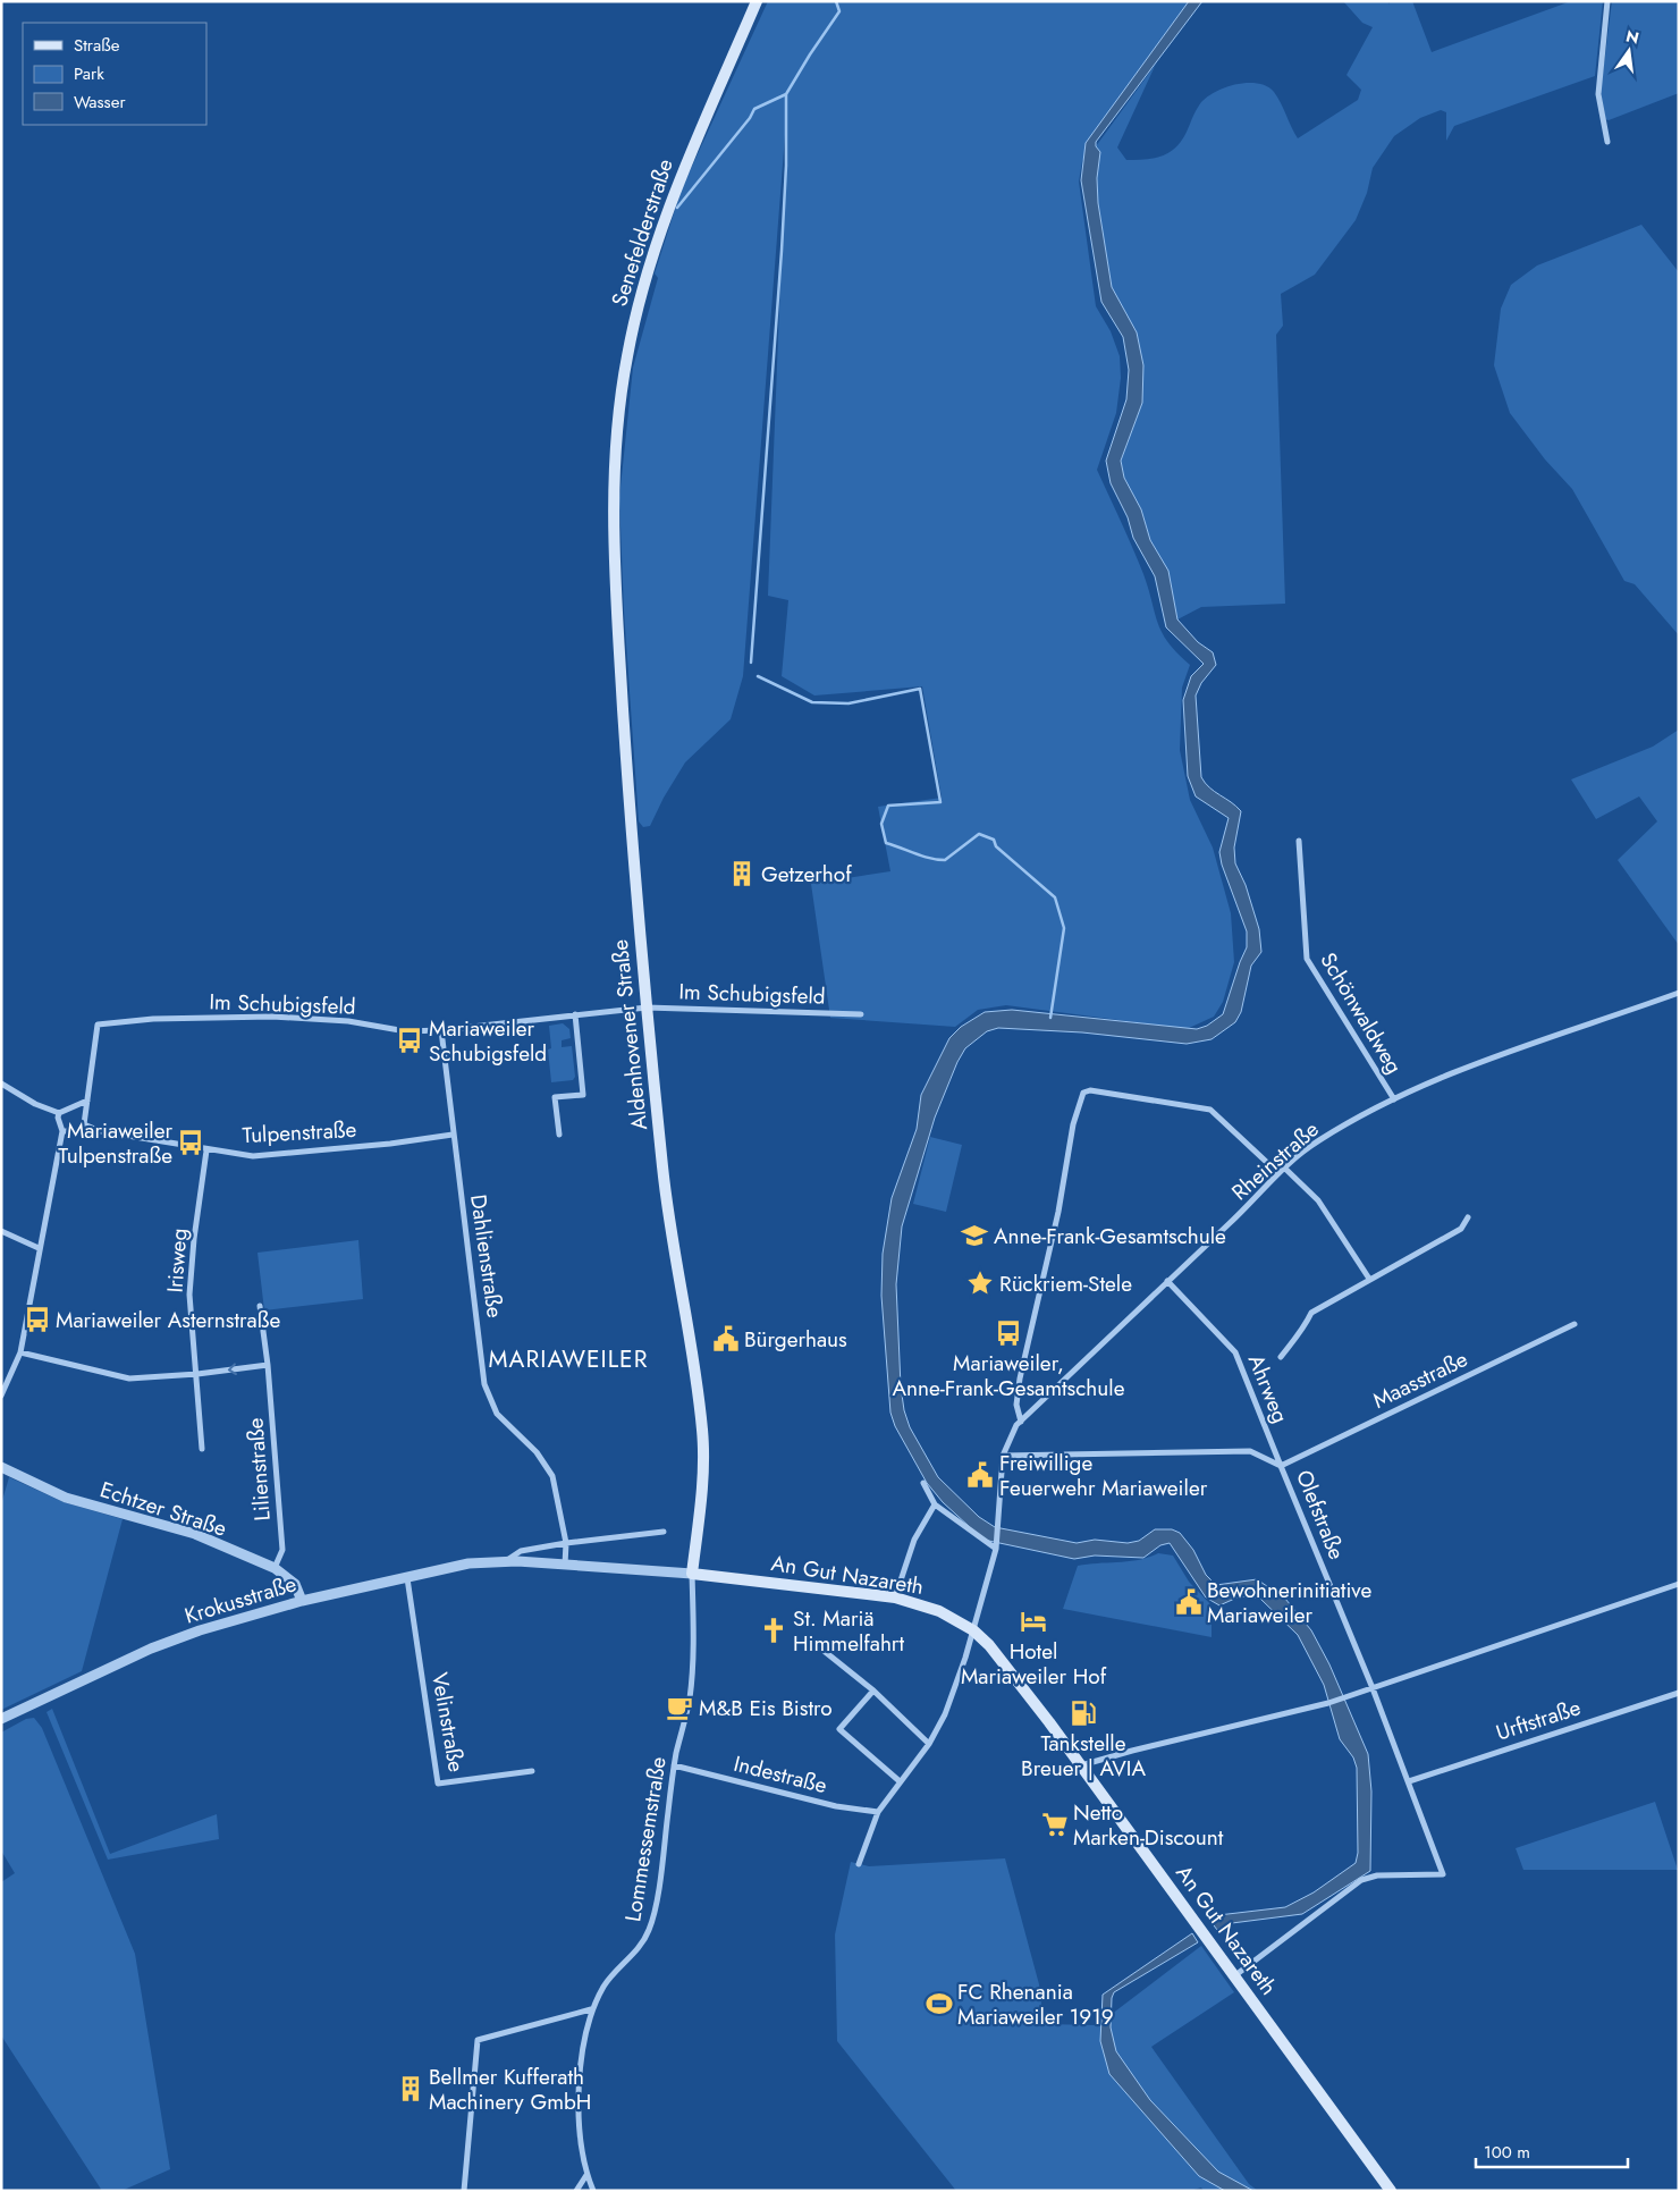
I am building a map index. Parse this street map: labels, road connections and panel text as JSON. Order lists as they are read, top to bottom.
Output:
{
  "streets": {
    "main road": ["Senefelderstraße", "Aldenhovener Straße", "An Gut Nazareth"],
    "street": [
      "Im Schubigsfeld",
      "Schönwaldweg",
      "Tulpenstraße",
      "Rheinstraße",
      "Dahlienstraße",
      "Irisweg",
      "Maasstraße",
      "Ahrweg",
      "Lilienstraße",
      "Echtzer Straße",
      "Olefstraße",
      "Krokusstraße",
      "Urftstraße",
      "Velinstraße",
      "Indestraße",
      "Lommessemstraße"
    ]
  },
  "crossings": [
    ["Senefelderstraße", "Aldenhovener Straße"],
    ["Im Schubigsfeld", "Aldenhovener Straße"],
    ["Im Schubigsfeld", "Dahlienstraße"],
    ["Schönwaldweg", "Rheinstraße"],
    ["Aldenhovener Straße", "An Gut Nazareth"],
    ["Aldenhovener Straße", "Krokusstraße"],
    ["Aldenhovener Straße", "Lommessemstraße"],
    ["Tulpenstraße", "Dahlienstraße"],
    ["Tulpenstraße", "Irisweg"],
    ["Rheinstraße", "Ahrweg"],
    ["Rheinstraße", "Olefstraße"],
    ["Dahlienstraße", "Krokusstraße"],
    ["Maasstraße", "Ahrweg"],
    ["Maasstraße", "Olefstraße"],
    ["Ahrweg", "Olefstraße"],
    ["Lilienstraße", "Echtzer Straße"],
    ["Echtzer Straße", "Krokusstraße"],
    ["Olefstraße", "An Gut Nazareth"],
    ["Olefstraße", "Urftstraße"],
    ["An Gut Nazareth", "Krokusstraße"],
    ["An Gut Nazareth", "Lommessemstraße"],
    ["Krokusstraße", "Velinstraße"],
    ["Krokusstraße", "Lommessemstraße"],
    ["Indestraße", "Lommessemstraße"]
  ],
  "districts": ["MARIAWEILER"],
  "places": {
    "building": ["Getzerhof", "Bellmer Kufferath Machinery GmbH"],
    "bus stop": [
      "Mariaweiler Schubigsfeld",
      "Mariaweiler Tulpenstraße",
      "Mariaweiler Asternstraße",
      "Mariaweiler, Anne-Frank-Gesamtschule"
    ],
    "school or university": ["Anne-Frank-Gesamtschule"],
    "place": ["Rückriem-Stele"],
    "public building": ["Bürgerhaus", "Freiwillige Feuerwehr Mariaweiler", "Bewohnerinitiative Mariaweiler"],
    "hotel": ["Hotel Mariaweiler Hof"],
    "church": ["St. Mariä Himmelfahrt"],
    "cafe": ["M&B Eis Bistro"],
    "fuel station": ["Tankstelle Breuer | AVIA"],
    "supermarket": ["Netto Marken-Discount"],
    "sports": ["FC Rhenania Mariaweiler 1919"]
  },
  "legend": ["Straße", "Park", "Wasser"],
  "scale_bar": "100 m",
  "north": "top"
}
